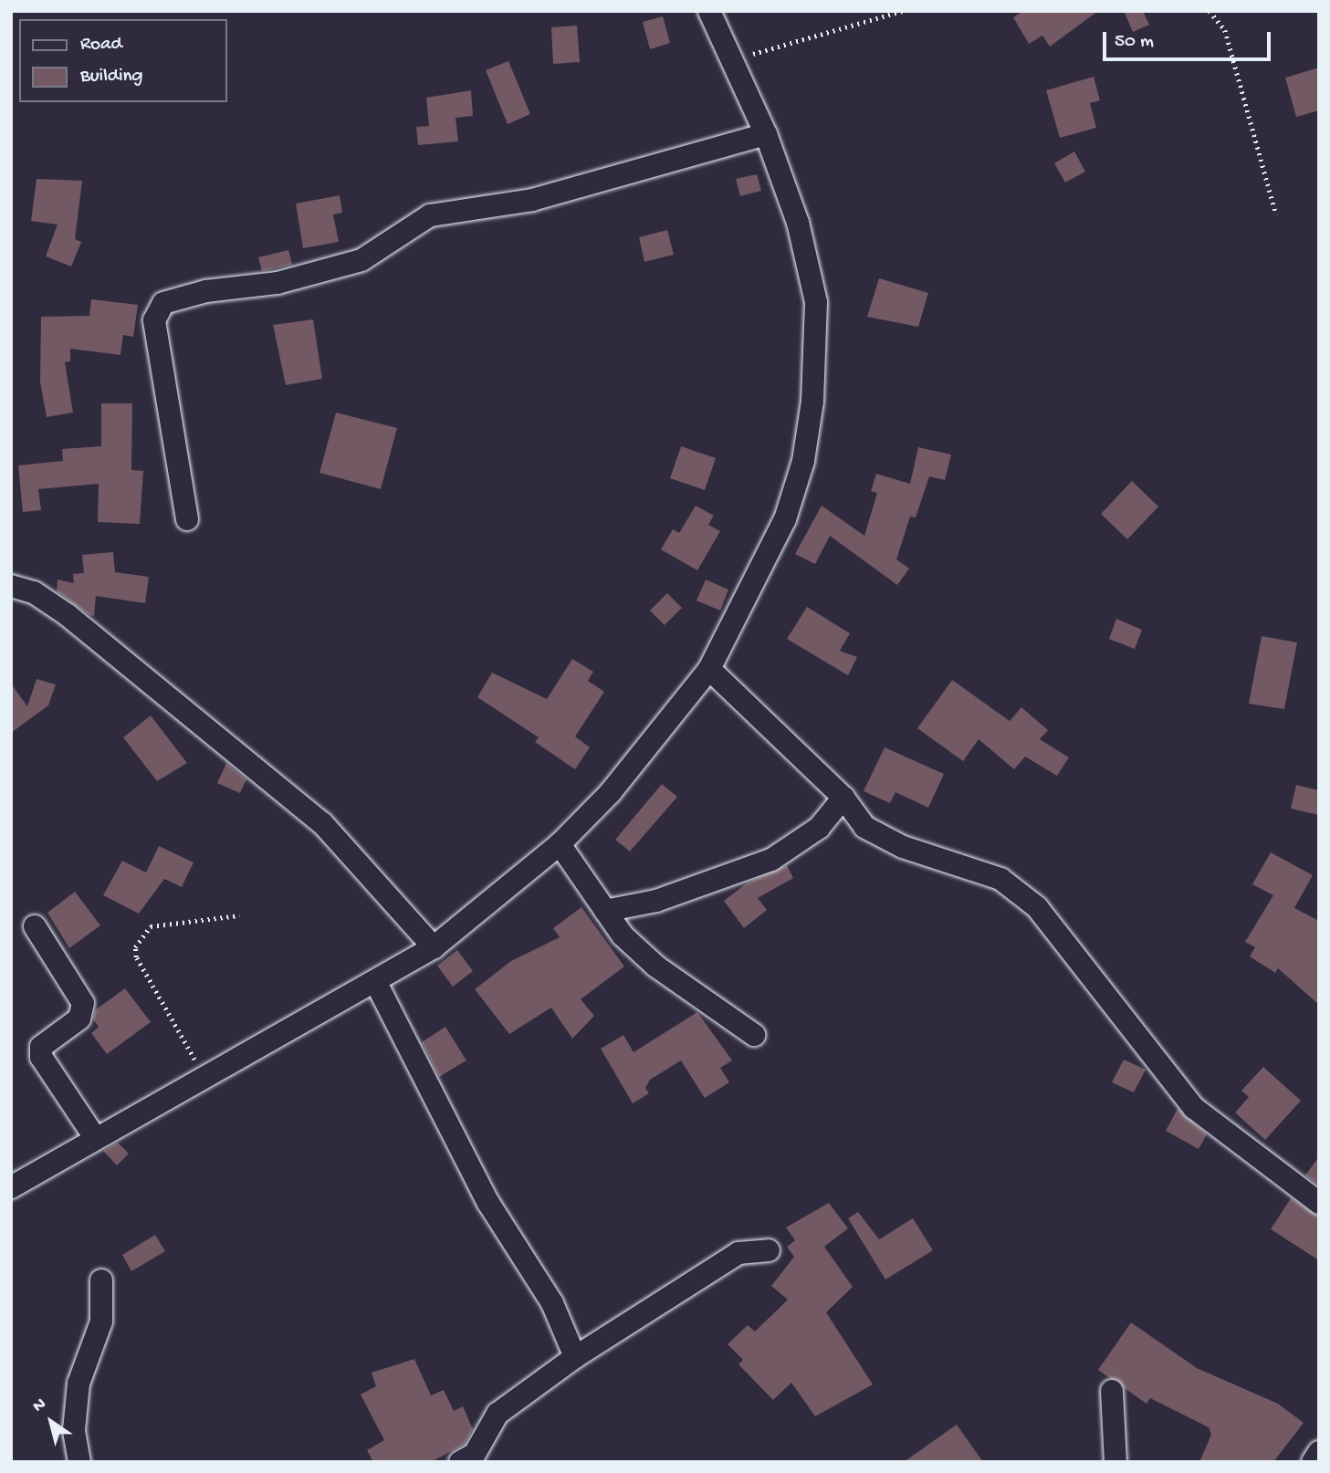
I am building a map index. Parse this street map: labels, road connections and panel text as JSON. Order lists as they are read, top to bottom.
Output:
{
  "legend": ["Road", "Building"],
  "scale_bar": "50 m",
  "north": "top left"
}
